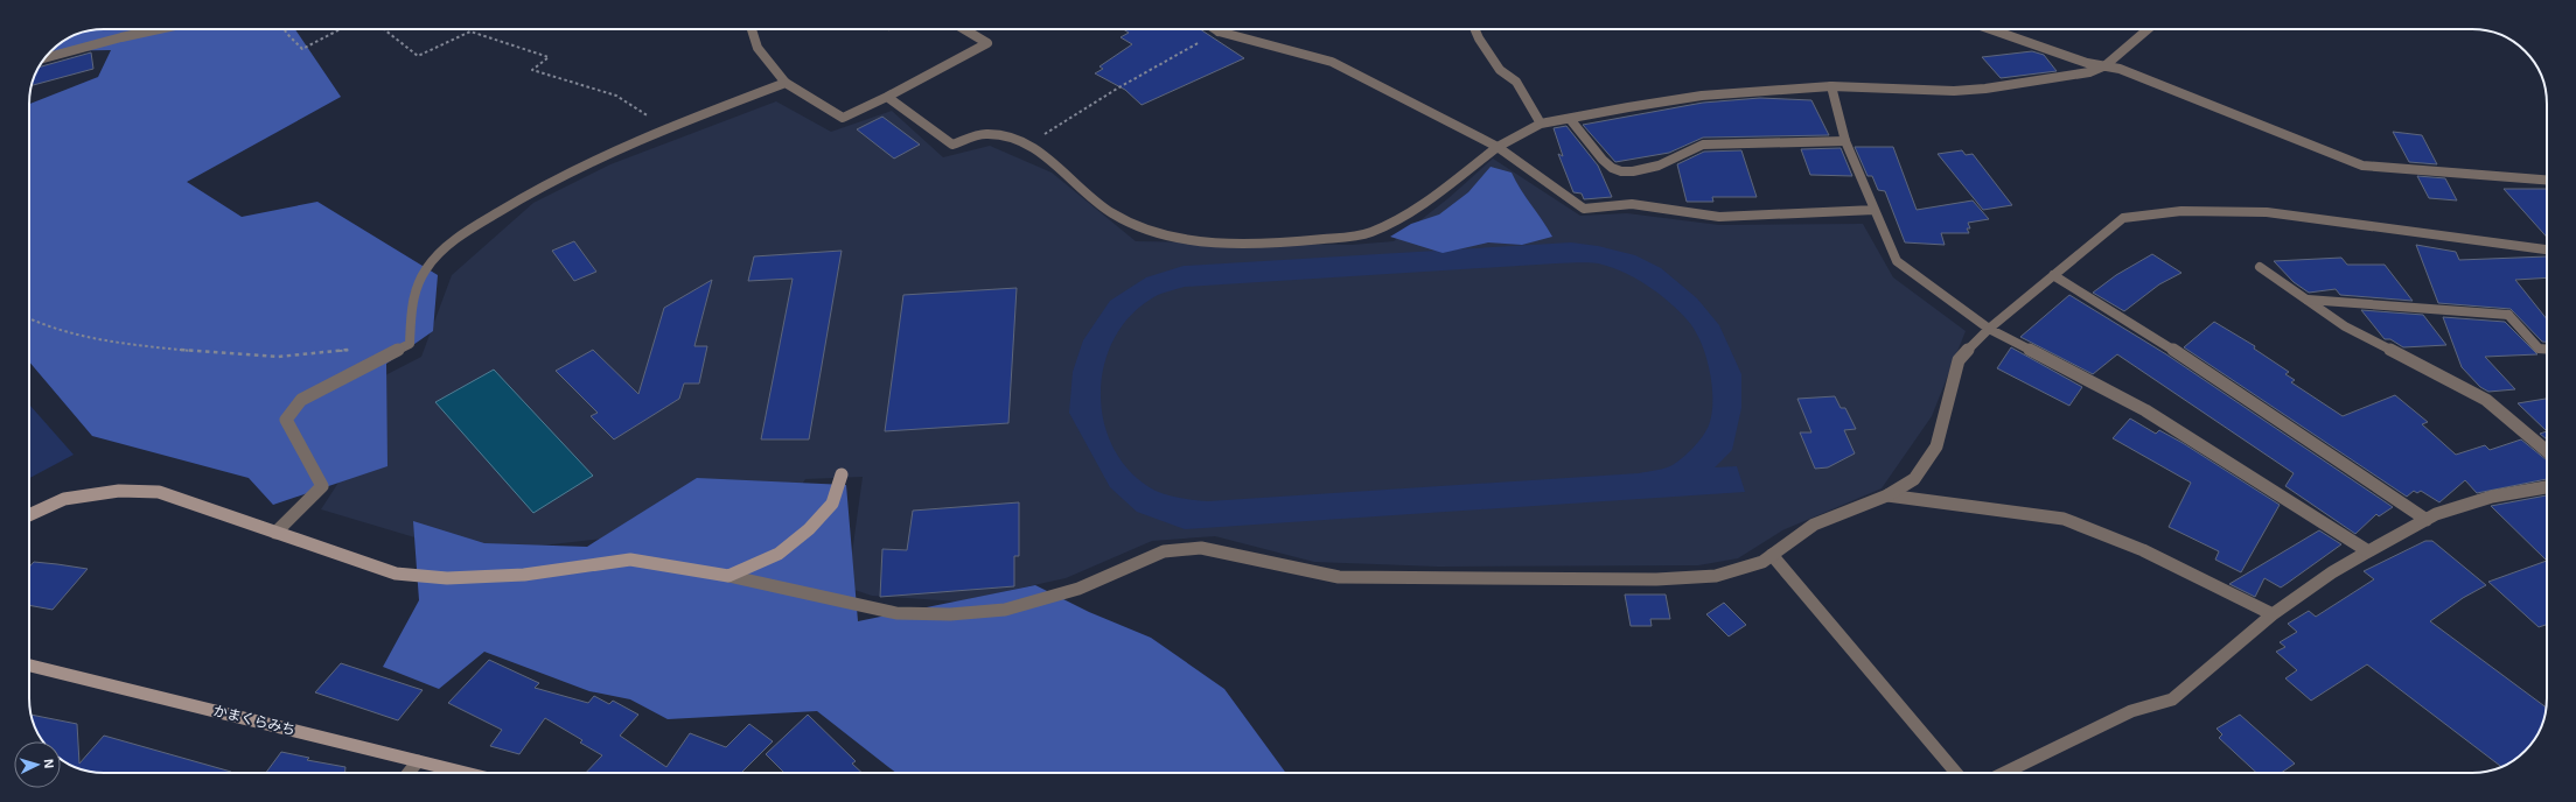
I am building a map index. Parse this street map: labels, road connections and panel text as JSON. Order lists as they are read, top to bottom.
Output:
{
  "streets": {
    "street": ["かまくらみち"]
  },
  "north": "right"
}
